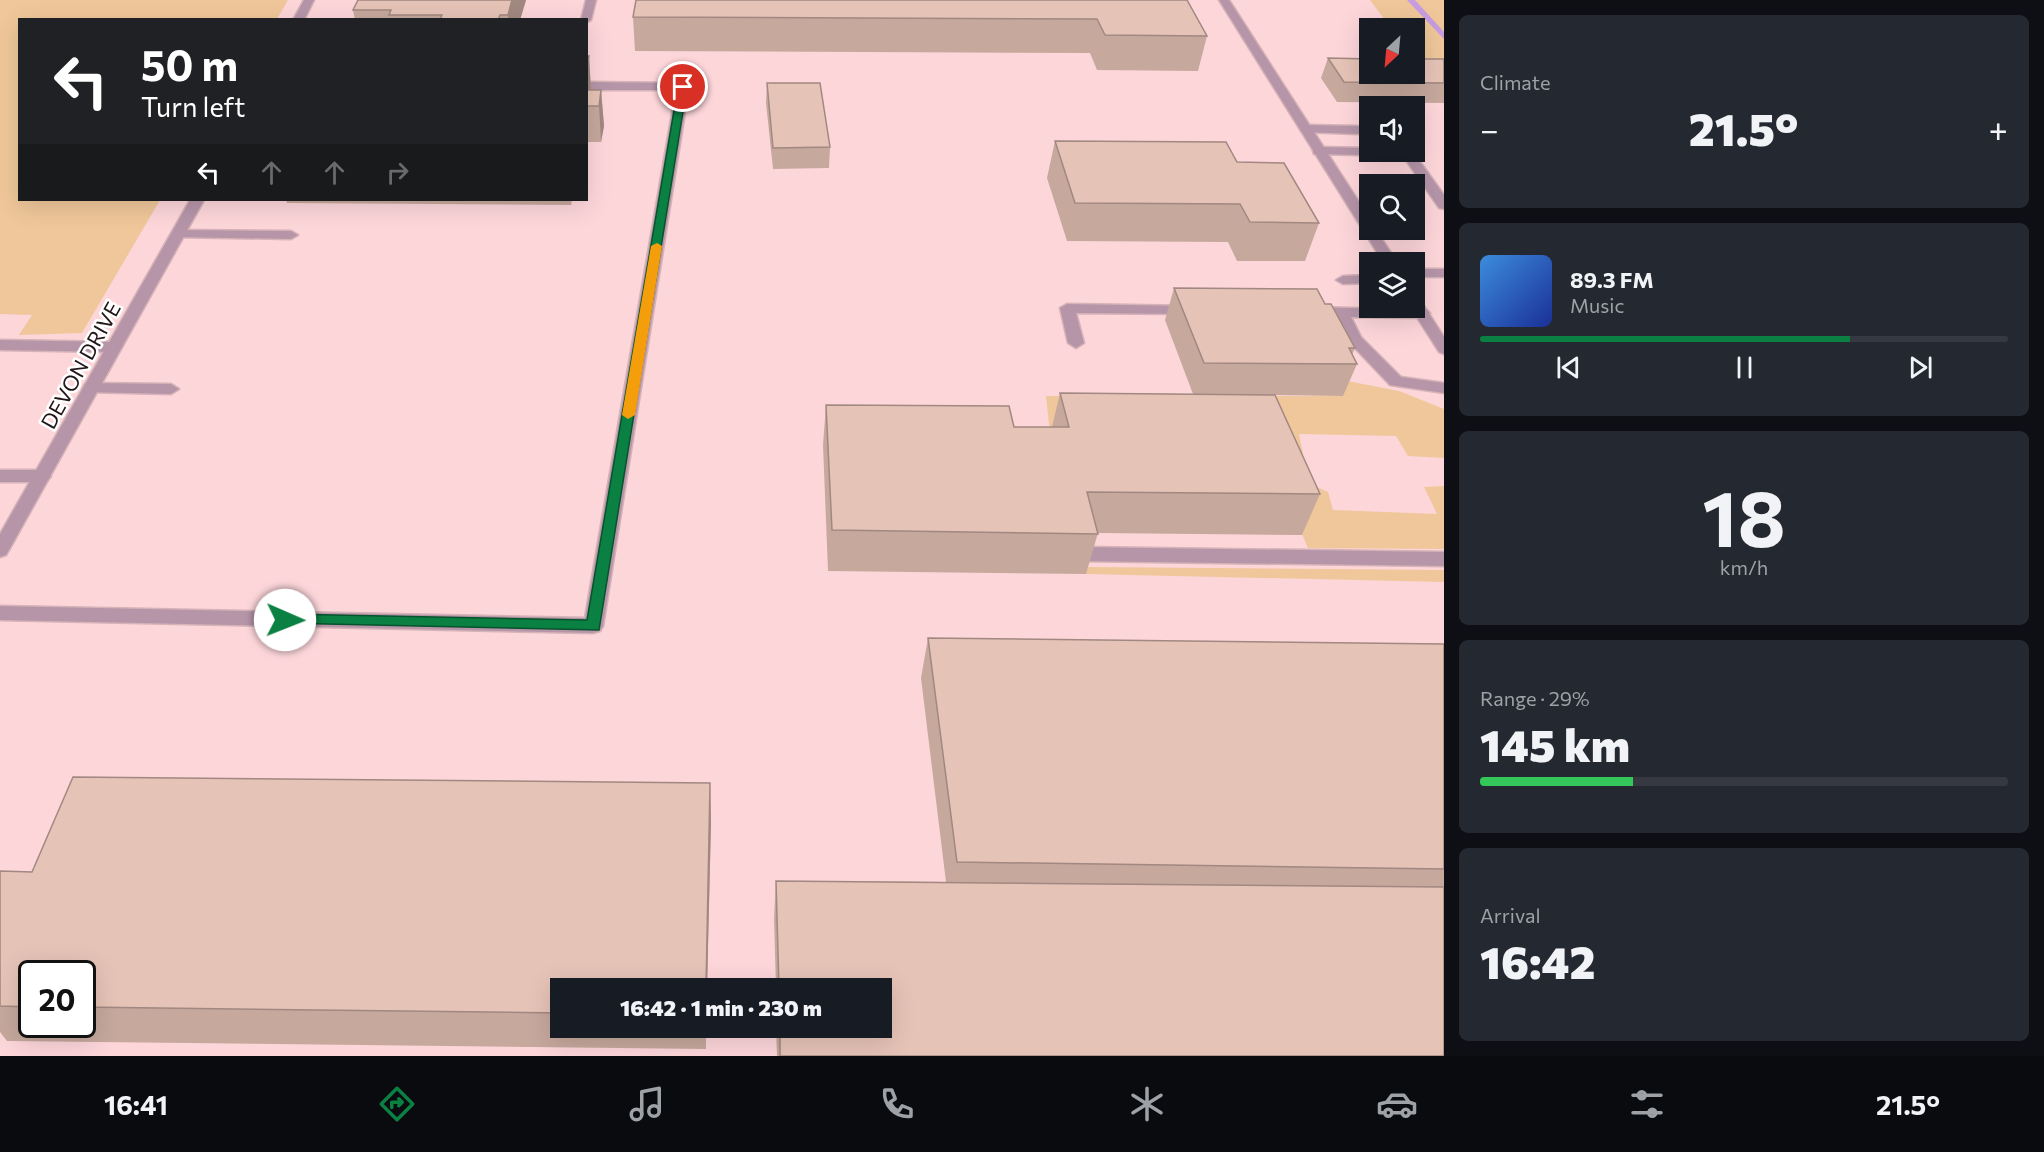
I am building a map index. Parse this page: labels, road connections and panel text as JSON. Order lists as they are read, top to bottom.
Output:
{
  "streets": {
    "street": ["DEVON DRIVE"]
  },
  "north": "bottom left",
  "page": {
    "tile": [
      "Climate",
      ["18", "km/h"],
      ["Range · 29%", "145 km"],
      ["Arrival", "16:42"]
    ],
    "turn": ["50 m", "Turn left"],
    "heat": ["−", "21.5°", "+"],
    "song": ["89.3 FM", "Music"],
    "limit": "20",
    "trip": "16:42 · 1 min · 230 m",
    "tabs": ["16:41", "21.5°"]
  }
}
